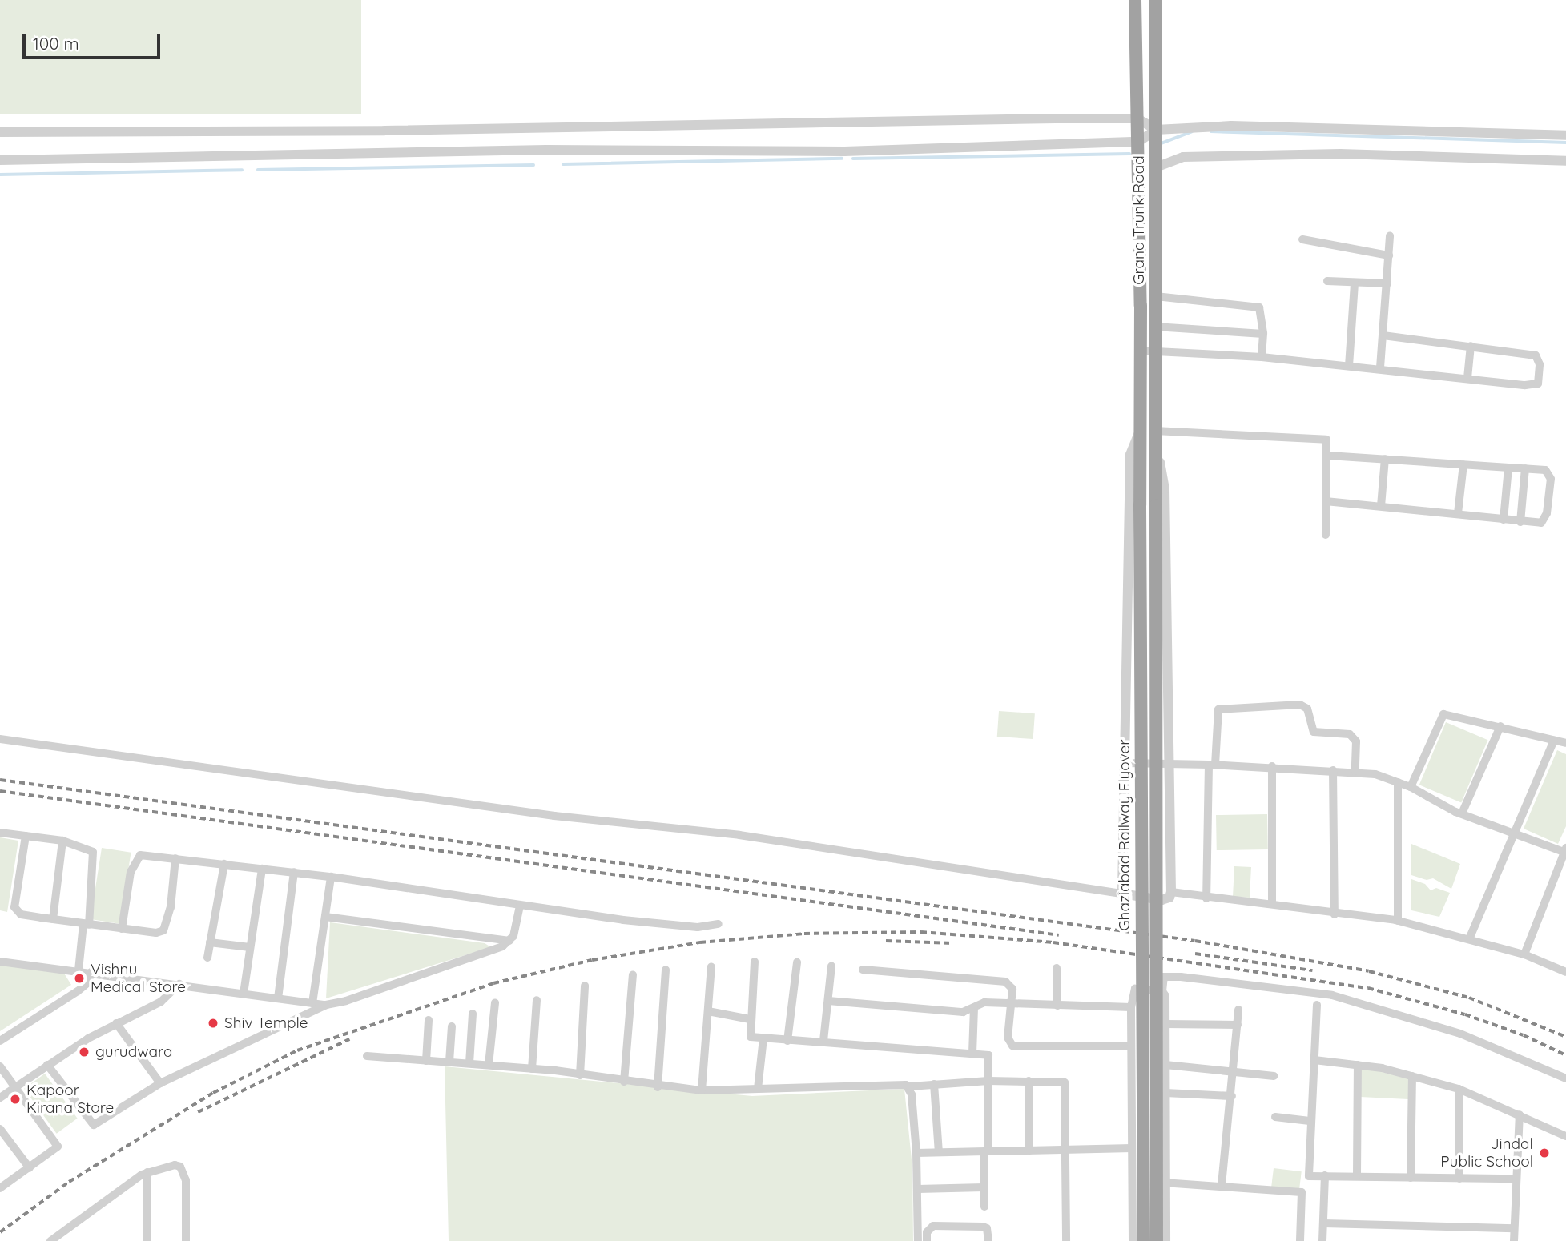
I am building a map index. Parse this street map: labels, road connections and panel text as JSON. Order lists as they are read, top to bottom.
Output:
{
  "streets": {
    "highway": ["Grand Trunk Road", "Ghaziabad Railway Flyover"]
  },
  "crossings": [
    ["Grand Trunk Road", "Ghaziabad Railway Flyover"]
  ],
  "places": [
    "Vishnu Medical Store",
    "Shiv Temple",
    "gurudwara",
    "Kapoor Kirana Store",
    "Jindal Public School"
  ],
  "scale_bar": "100 m"
}
